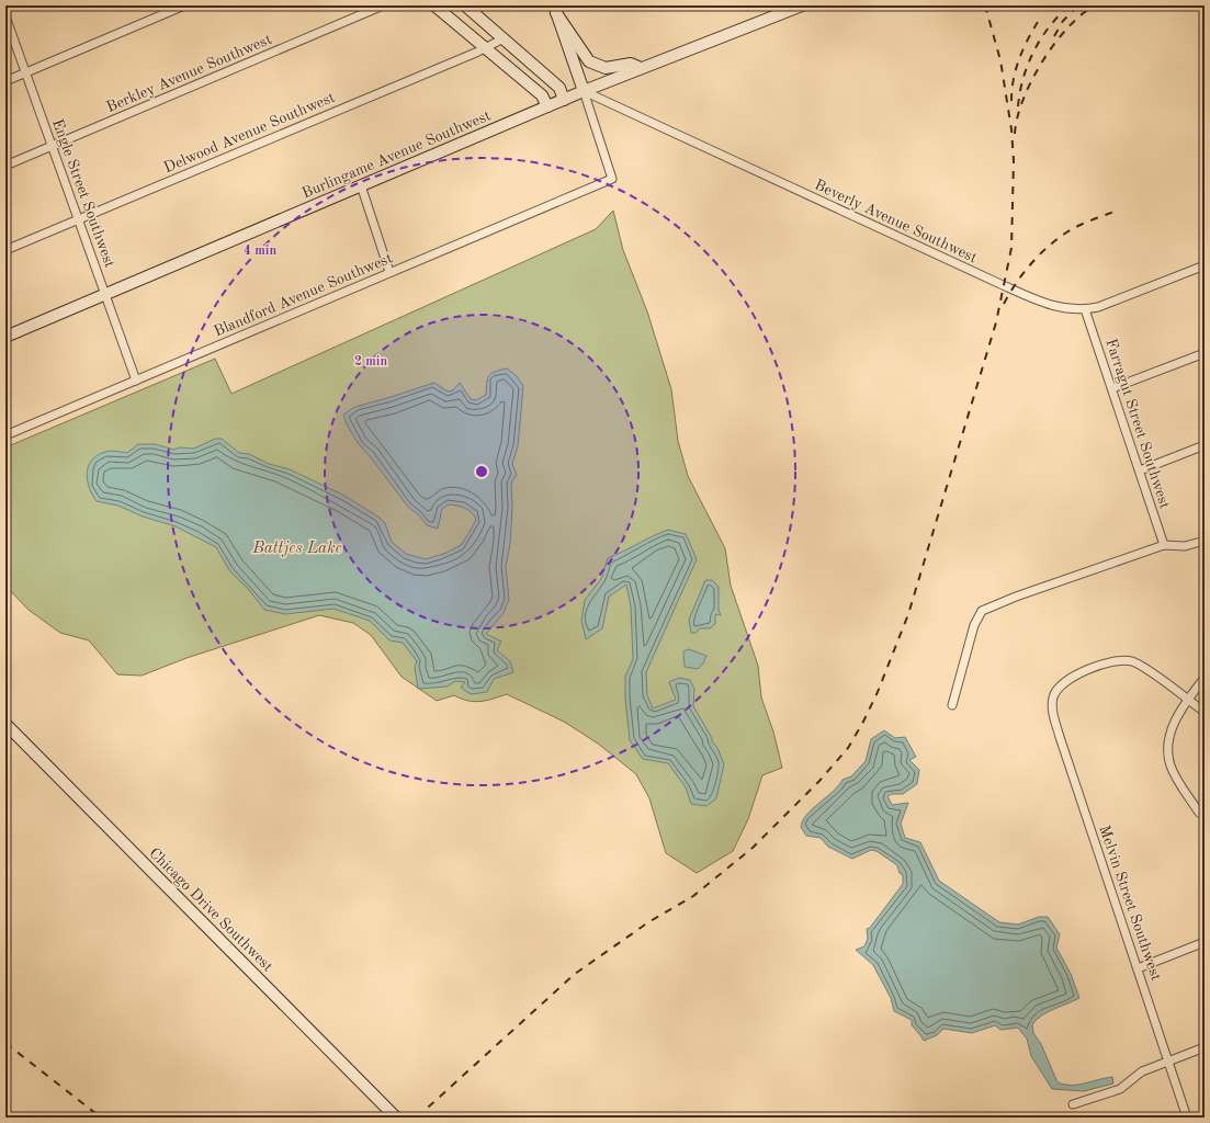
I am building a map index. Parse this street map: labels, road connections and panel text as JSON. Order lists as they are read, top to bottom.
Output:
{
  "streets": {
    "street": [
      "Berkley Avenue Southwest",
      "Delwood Avenue Southwest",
      "Burlingame Avenue Southwest",
      "Engle Street Southwest",
      "Beverly Avenue Southwest",
      "Blandford Avenue Southwest",
      "Farragut Street Southwest",
      "Melvin Street Southwest",
      "Chicago Drive Southwest"
    ]
  },
  "crossings": [
    ["Berkley Avenue Southwest", "Engle Street Southwest"],
    ["Delwood Avenue Southwest", "Engle Street Southwest"],
    ["Burlingame Avenue Southwest", "Engle Street Southwest"],
    ["Burlingame Avenue Southwest", "Beverly Avenue Southwest"],
    ["Burlingame Avenue Southwest", "Blandford Avenue Southwest"],
    ["Engle Street Southwest", "Blandford Avenue Southwest"],
    ["Beverly Avenue Southwest", "Blandford Avenue Southwest"],
    ["Beverly Avenue Southwest", "Farragut Street Southwest"]
  ],
  "water": ["Battjes Lake"],
  "rings": ["4 min", "2 min"]
}
